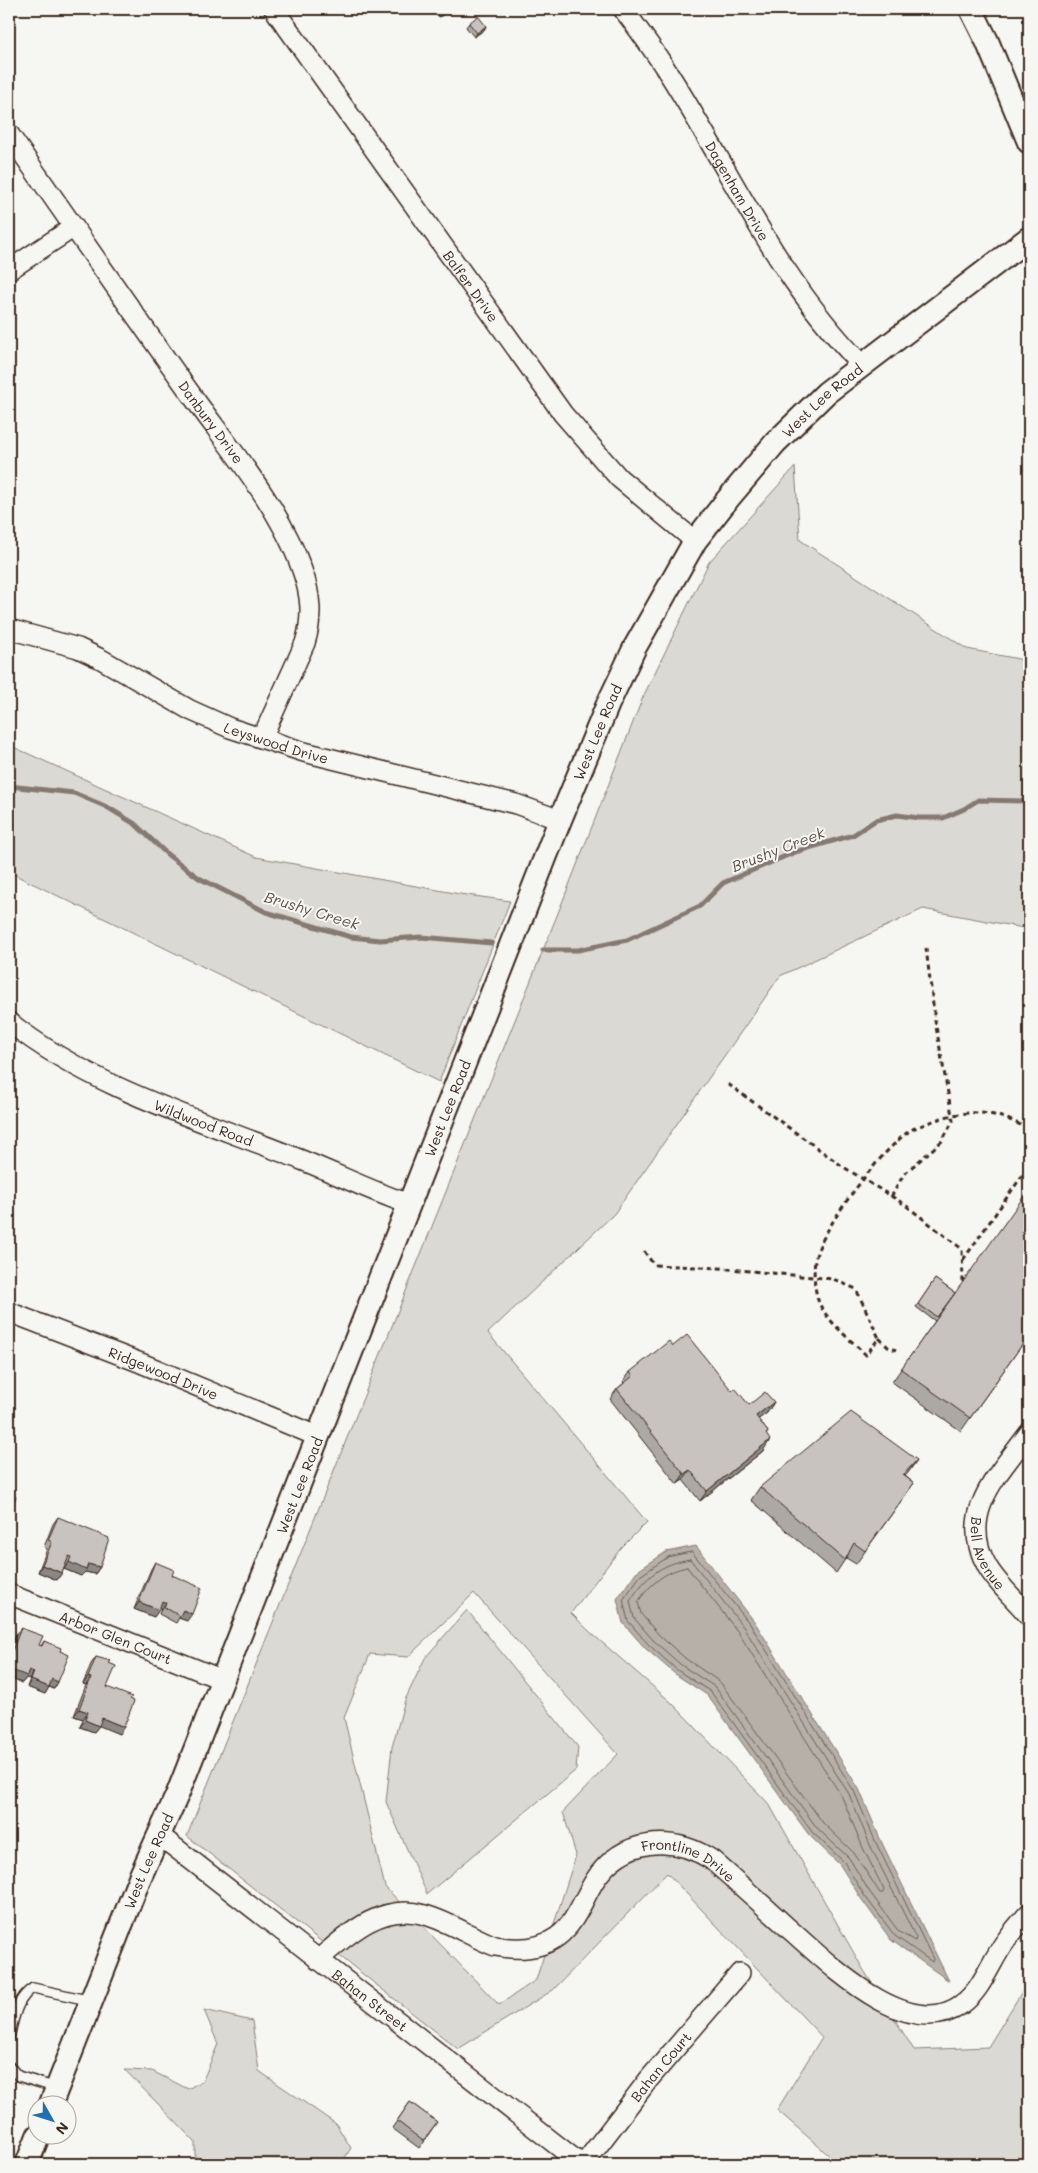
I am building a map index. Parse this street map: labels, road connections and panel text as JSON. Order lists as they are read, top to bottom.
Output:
{
  "streets": {
    "street": [
      "Dagenham Drive",
      "Balfer Drive",
      "West Lee Road",
      "Danbury Drive",
      "Leyswood Drive",
      "Wildwood Road",
      "Ridgewood Drive",
      "Bell Avenue",
      "Arbor Glen Court",
      "Frontline Drive",
      "Bahan Street",
      "Bahan Court"
    ]
  },
  "crossings": [
    ["Dagenham Drive", "West Lee Road"],
    ["Balfer Drive", "West Lee Road"],
    ["West Lee Road", "Leyswood Drive"],
    ["West Lee Road", "Wildwood Road"],
    ["West Lee Road", "Ridgewood Drive"],
    ["West Lee Road", "Arbor Glen Court"],
    ["West Lee Road", "Bahan Street"],
    ["Danbury Drive", "Leyswood Drive"],
    ["Frontline Drive", "Bahan Street"],
    ["Bahan Street", "Bahan Court"]
  ],
  "water": ["Brushy Creek"],
  "north": "bottom right"
}
